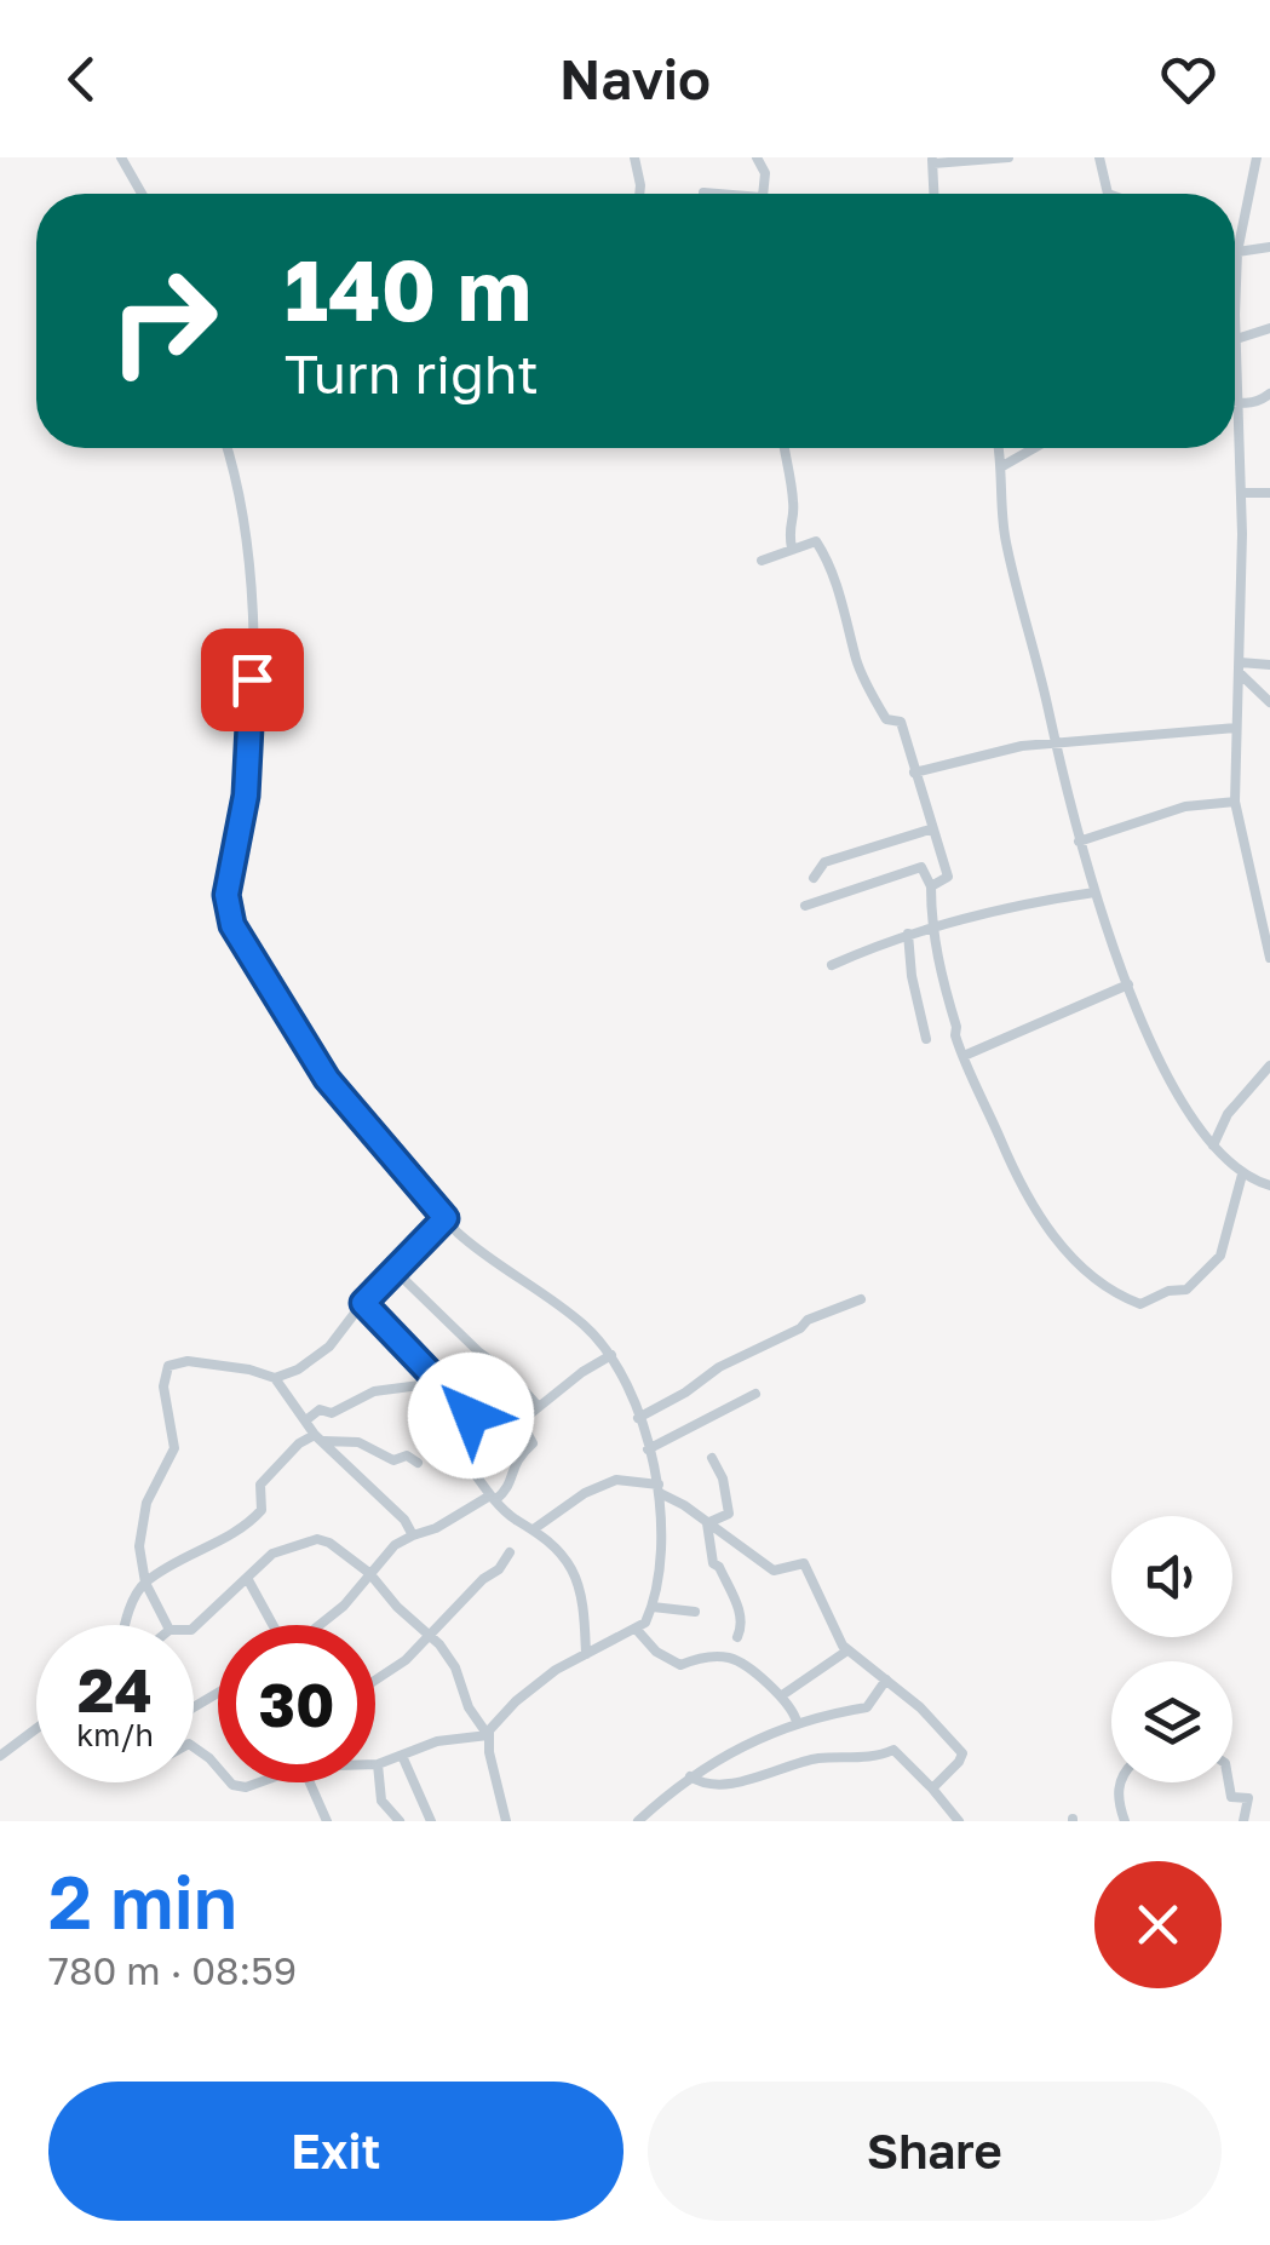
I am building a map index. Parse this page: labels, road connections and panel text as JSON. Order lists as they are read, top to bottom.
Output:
{
  "page": {
    "header": "Navio",
    "turn": ["140 m", "Turn right"],
    "speed": "24 km/h",
    "limit": "30",
    "heading": ["2 min", "780 m · 08:59"],
    "buttons": ["Exit", "Share"]
  }
}
